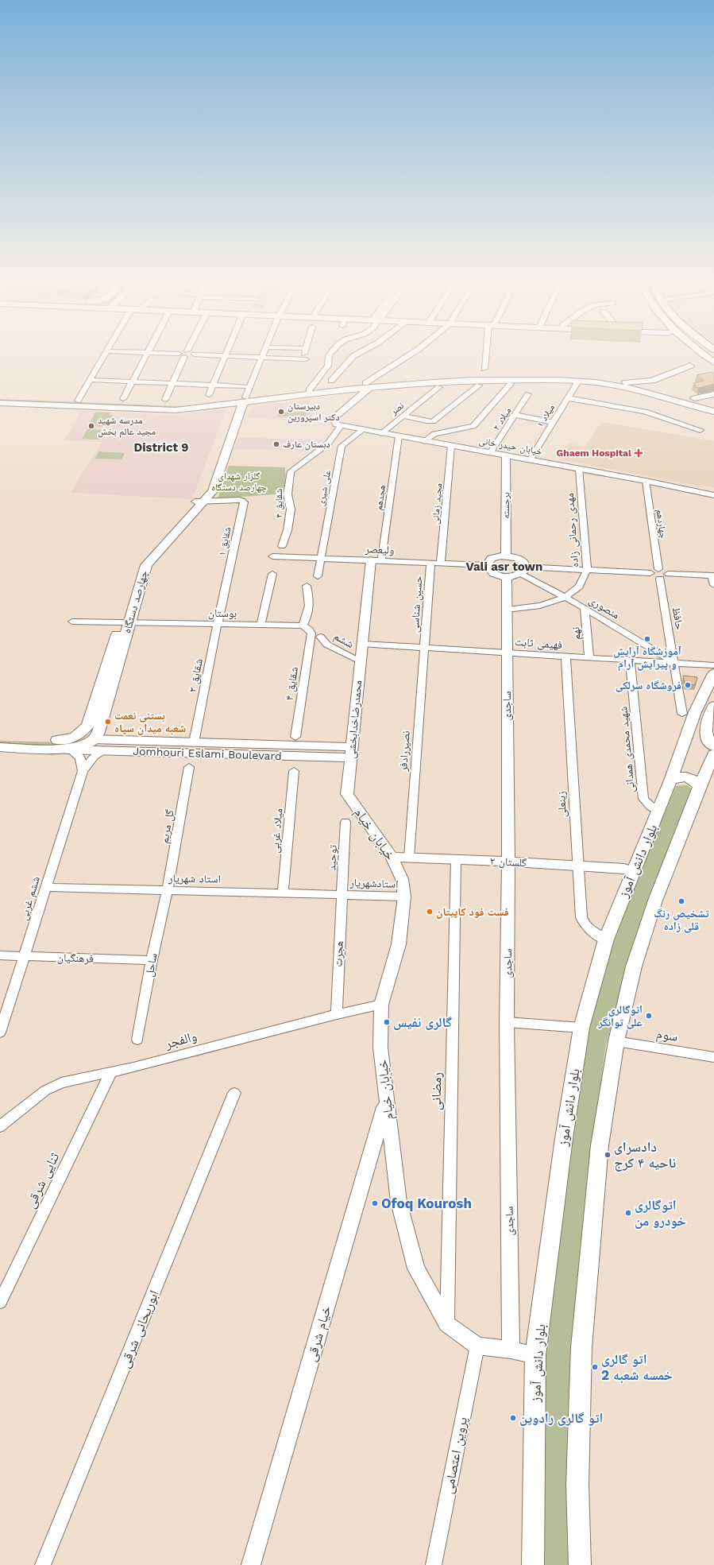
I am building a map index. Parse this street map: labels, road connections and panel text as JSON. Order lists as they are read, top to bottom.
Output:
{
  "streets": {
    "main road": ["چهارصد دستگاه", "بلوار دانش آموز"],
    "street": [
      "نصر",
      "میلاد ۱",
      "میلاد ۲",
      "خیابان حیدر خانی",
      "علی شیری",
      "هجدهم",
      "شقایق ۳",
      "مجید زمانی",
      "برجسته",
      "چهاردهم",
      "مهدی رحمانی زاده",
      "شقایق ۱",
      "ولیعصر",
      "حسین شناسی",
      "منصوری",
      "بوستان",
      "حافظ",
      "نهم",
      "ششم",
      "فهیمی ثابت",
      "شقایق ۲",
      "شقایق ۴",
      "ساجدی",
      "محمدرضاخدابخشی",
      "شهید محمدی همدانی",
      "نصیررادفر",
      "Jomhouri Eslami Boulevard",
      "زینعلی",
      "گل مریم",
      "میلاد غربی",
      "خیابان خیام",
      "توحید",
      "گلستان ۲",
      "استاد شهریار",
      "استادشهریار",
      "ششم غربی",
      "هجرت",
      "فرهنگیان",
      "ساحل",
      "سوم",
      "والفجر",
      "رمضانی",
      "ثنایی شرقی",
      "ابوریحانی شرقی",
      "خیام شرقی",
      "پروین اعتصامی"
    ]
  },
  "crossings": [
    ["نصر", "خیابان حیدر خانی"],
    ["میلاد ۱", "خیابان حیدر خانی"],
    ["میلاد ۲", "خیابان حیدر خانی"],
    ["خیابان حیدر خانی", "علی شیری"],
    ["خیابان حیدر خانی", "هجدهم"],
    ["خیابان حیدر خانی", "شقایق ۳"],
    ["خیابان حیدر خانی", "مجید زمانی"],
    ["خیابان حیدر خانی", "برجسته"],
    ["خیابان حیدر خانی", "چهاردهم"],
    ["خیابان حیدر خانی", "مهدی رحمانی زاده"],
    ["علی شیری", "ولیعصر"],
    ["هجدهم", "ولیعصر"],
    ["مجید زمانی", "ولیعصر"],
    ["مهدی رحمانی زاده", "منصوری"],
    ["مهدی رحمانی زاده", "ساجدی"],
    ["شقایق ۱", "چهارصد دستگاه"],
    ["شقایق ۱", "بوستان"],
    ["شقایق ۱", "شقایق ۲"],
    ["ولیعصر", "حسین شناسی"],
    ["ولیعصر", "محمدرضاخدابخشی"],
    ["چهارصد دستگاه", "بوستان"],
    ["چهارصد دستگاه", "Jomhouri Eslami Boulevard"],
    ["حسین شناسی", "فهیمی ثابت"],
    ["حسین شناسی", "نصیررادفر"],
    ["منصوری", "حافظ"],
    ["منصوری", "نهم"],
    ["منصوری", "فهیمی ثابت"],
    ["بوستان", "شقایق ۲"],
    ["بوستان", "شقایق ۴"],
    ["حافظ", "فهیمی ثابت"],
    ["نهم", "فهیمی ثابت"],
    ["ششم", "محمدرضاخدابخشی"],
    ["فهیمی ثابت", "ساجدی"],
    ["فهیمی ثابت", "محمدرضاخدابخشی"],
    ["فهیمی ثابت", "شهید محمدی همدانی"],
    ["فهیمی ثابت", "نصیررادفر"],
    ["فهیمی ثابت", "زینعلی"],
    ["شقایق ۲", "Jomhouri Eslami Boulevard"],
    ["ساجدی", "خیابان خیام"],
    ["ساجدی", "گلستان ۲"],
    ["محمدرضاخدابخشی", "Jomhouri Eslami Boulevard"],
    ["محمدرضاخدابخشی", "خیابان خیام"],
    ["شهید محمدی همدانی", "بلوار دانش آموز"],
    ["نصیررادفر", "گلستان ۲"],
    ["زینعلی", "بلوار دانش آموز"],
    ["زینعلی", "گلستان ۲"],
    ["گل مریم", "استاد شهریار"],
    ["گل مریم", "ساحل"],
    ["میلاد غربی", "استاد شهریار"],
    ["خیابان خیام", "بلوار دانش آموز"],
    ["خیابان خیام", "گلستان ۲"],
    ["خیابان خیام", "استادشهریار"],
    ["خیابان خیام", "والفجر"],
    ["خیابان خیام", "رمضانی"],
    ["خیابان خیام", "خیام شرقی"],
    ["خیابان خیام", "پروین اعتصامی"],
    ["توحید", "استاد شهریار"],
    ["توحید", "استادشهریار"],
    ["توحید", "هجرت"],
    ["گلستان ۲", "رمضانی"],
    ["استاد شهریار", "استادشهریار"],
    ["استاد شهریار", "ششم غربی"],
    ["استاد شهریار", "هجرت"],
    ["استاد شهریار", "ساحل"],
    ["استادشهریار", "هجرت"],
    ["ششم غربی", "فرهنگیان"],
    ["هجرت", "والفجر"],
    ["فرهنگیان", "ساحل"],
    ["والفجر", "ثنایی شرقی"]
  ],
  "districts": ["District 9", "Vali asr town"],
  "parks": ["گلزار شهدای چهارصد دستگاه"],
  "places": {
    "other": [
      "دبیرستان دکتر اسپرورین",
      "مدرسه شهید مجید عالم بخش",
      "دبستان عارف",
      "آموزشگاه آرایش و پیرایش آرام",
      "فروشگاه سرلکی",
      "بستنی نعمت شعبه میدان سپاه",
      "تشخیص رنگ قلی زاده",
      "فست فود کاپیتان",
      "اتوگالری علی توانگر",
      "گالری نفیس",
      "دادسرای ناحیه ۴ کرج",
      "Ofoq Kourosh",
      "اتوگالری خودرو من",
      "اتو گالری خمسه شعبه 2",
      "اتو گالری رادوین"
    ],
    "health": ["Ghaem Hospital"]
  }
}
